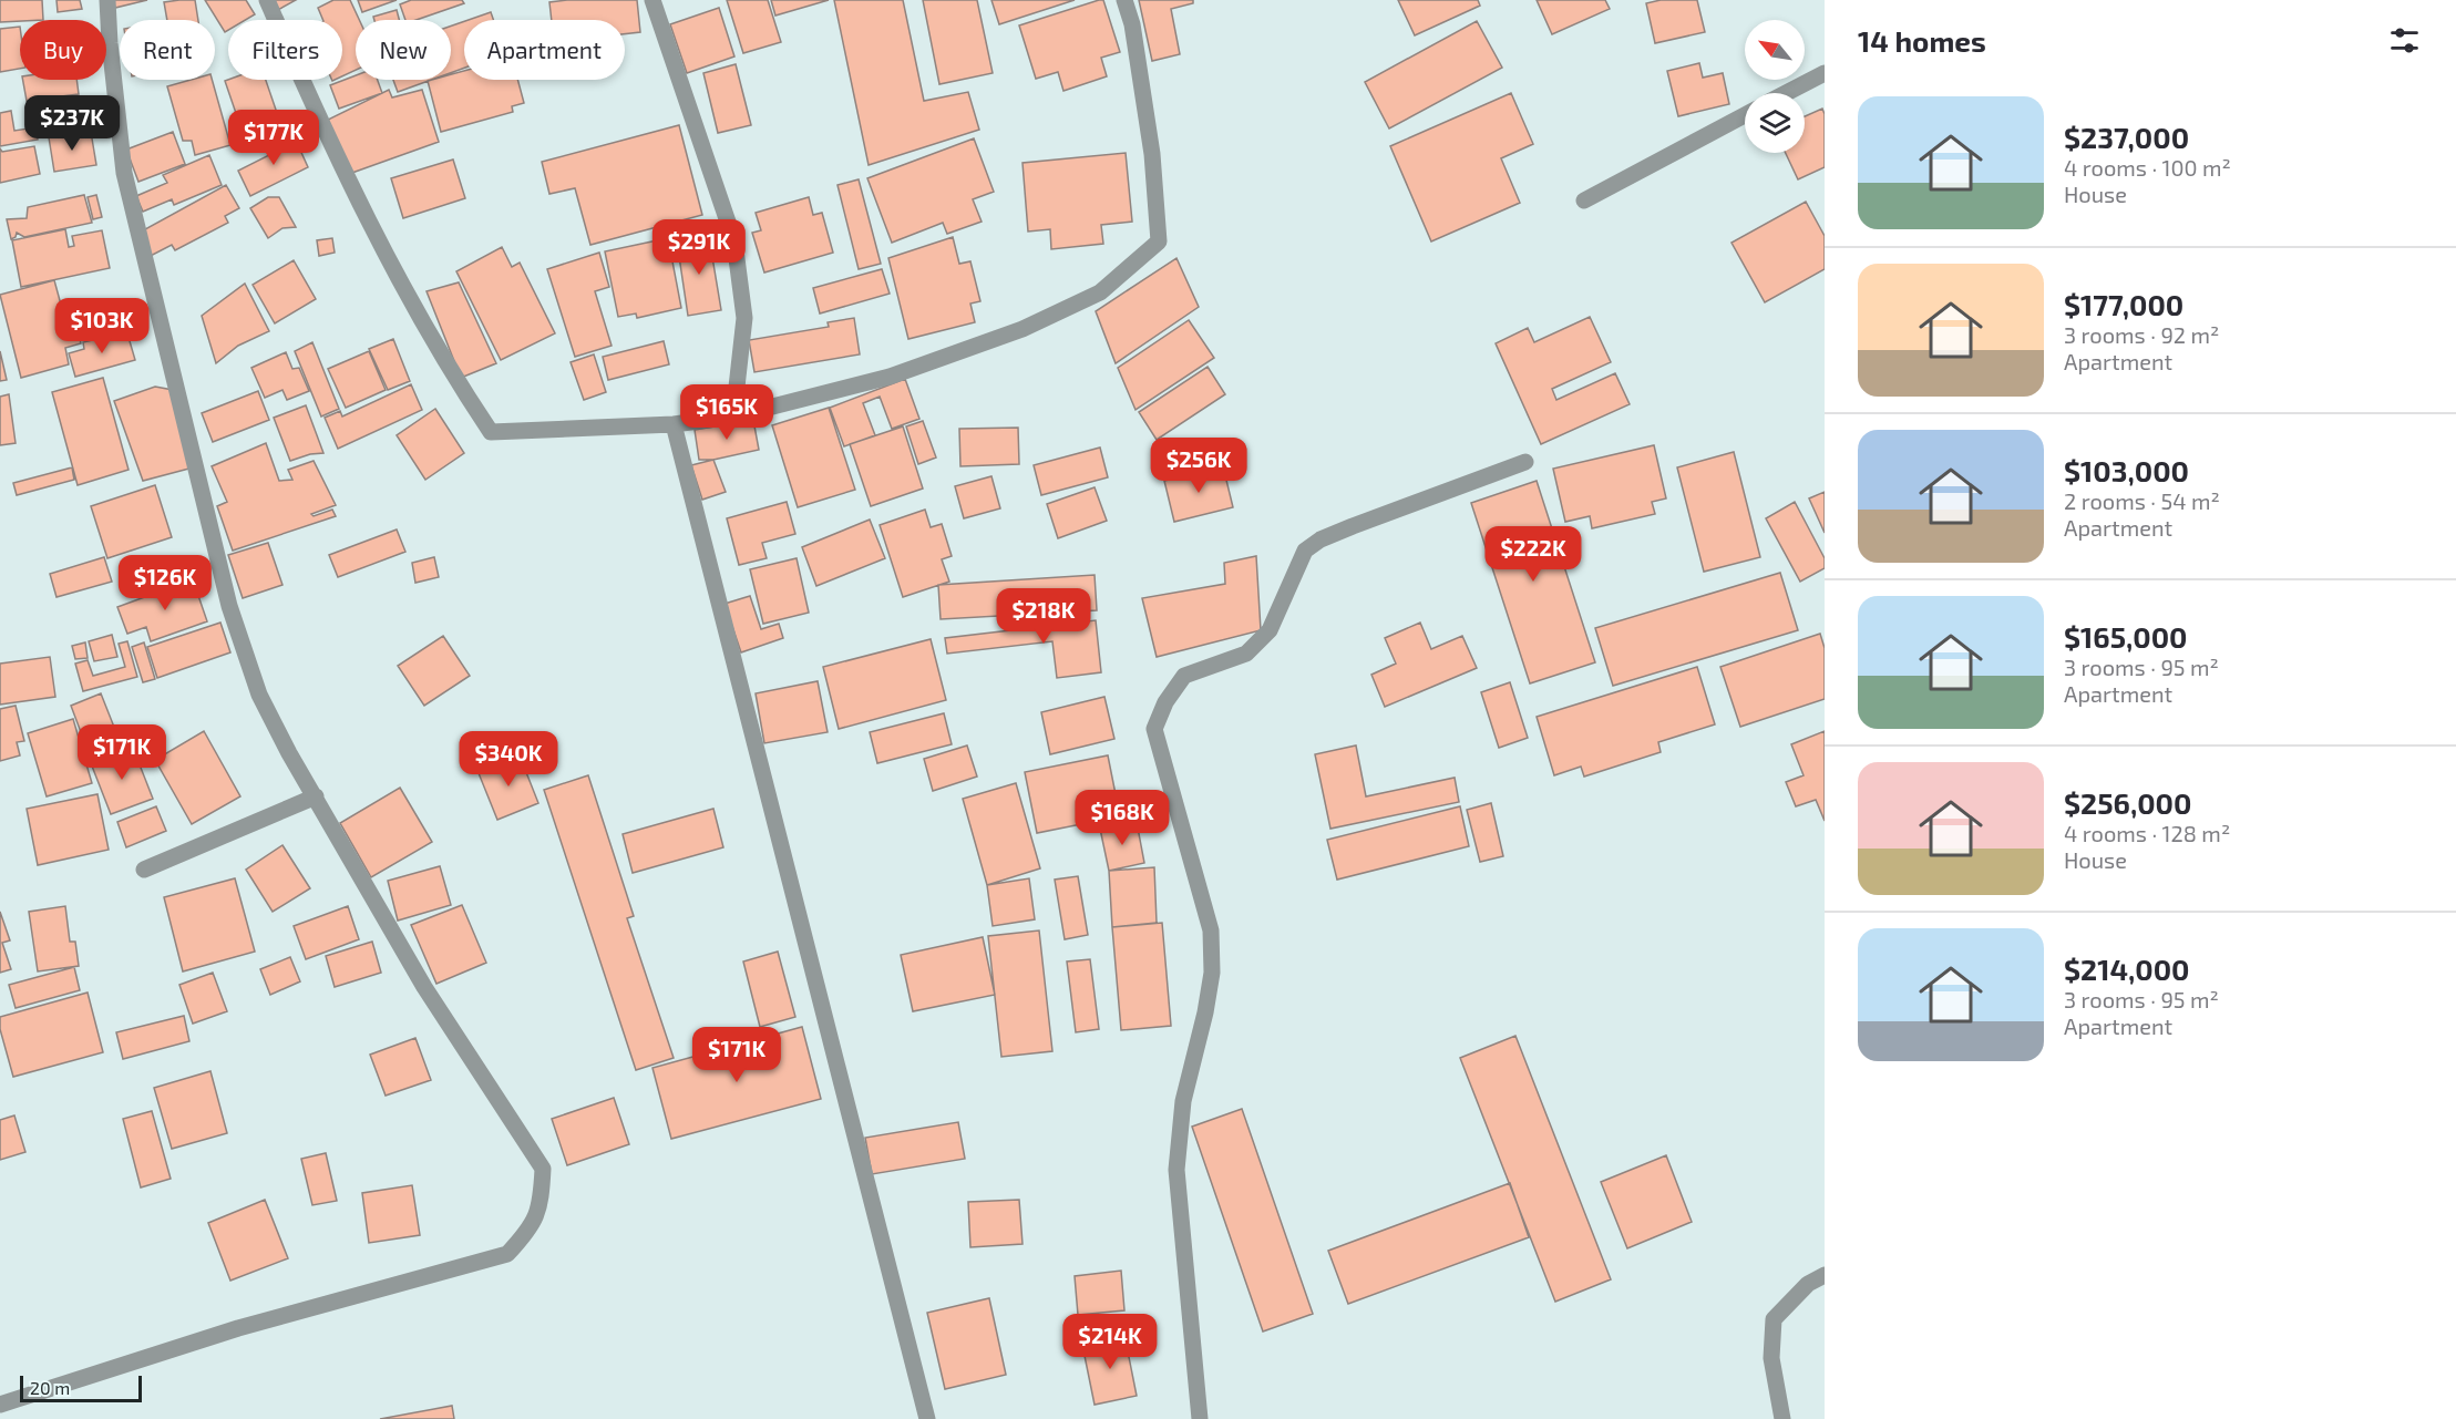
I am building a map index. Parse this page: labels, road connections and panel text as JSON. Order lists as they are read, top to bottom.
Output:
{
  "scale_bar": "20 m",
  "north": "top left",
  "page": {
    "heading": "14 homes",
    "chip": [
      "Buy",
      "Rent",
      "Filters",
      "New",
      "Apartment"
    ],
    "list": [
      {
        "name": "$237,000",
        "note": "4 rooms · 100 m² · House"
      },
      {
        "name": "$177,000",
        "note": "3 rooms · 92 m² · Apartment"
      },
      {
        "name": "$103,000",
        "note": "2 rooms · 54 m² · Apartment"
      },
      {
        "name": "$165,000",
        "note": "3 rooms · 95 m² · Apartment"
      },
      {
        "name": "$256,000",
        "note": "4 rooms · 128 m² · House"
      },
      {
        "name": "$214,000",
        "note": "3 rooms · 95 m² · Apartment"
      }
    ],
    "price": [
      "$237K",
      "$177K",
      "$291K",
      "$103K",
      "$165K",
      "$256K",
      "$222K",
      "$126K",
      "$218K",
      "$171K",
      "$340K",
      "$168K",
      "$171K",
      "$214K"
    ],
    "scale": "20 m"
  }
}
